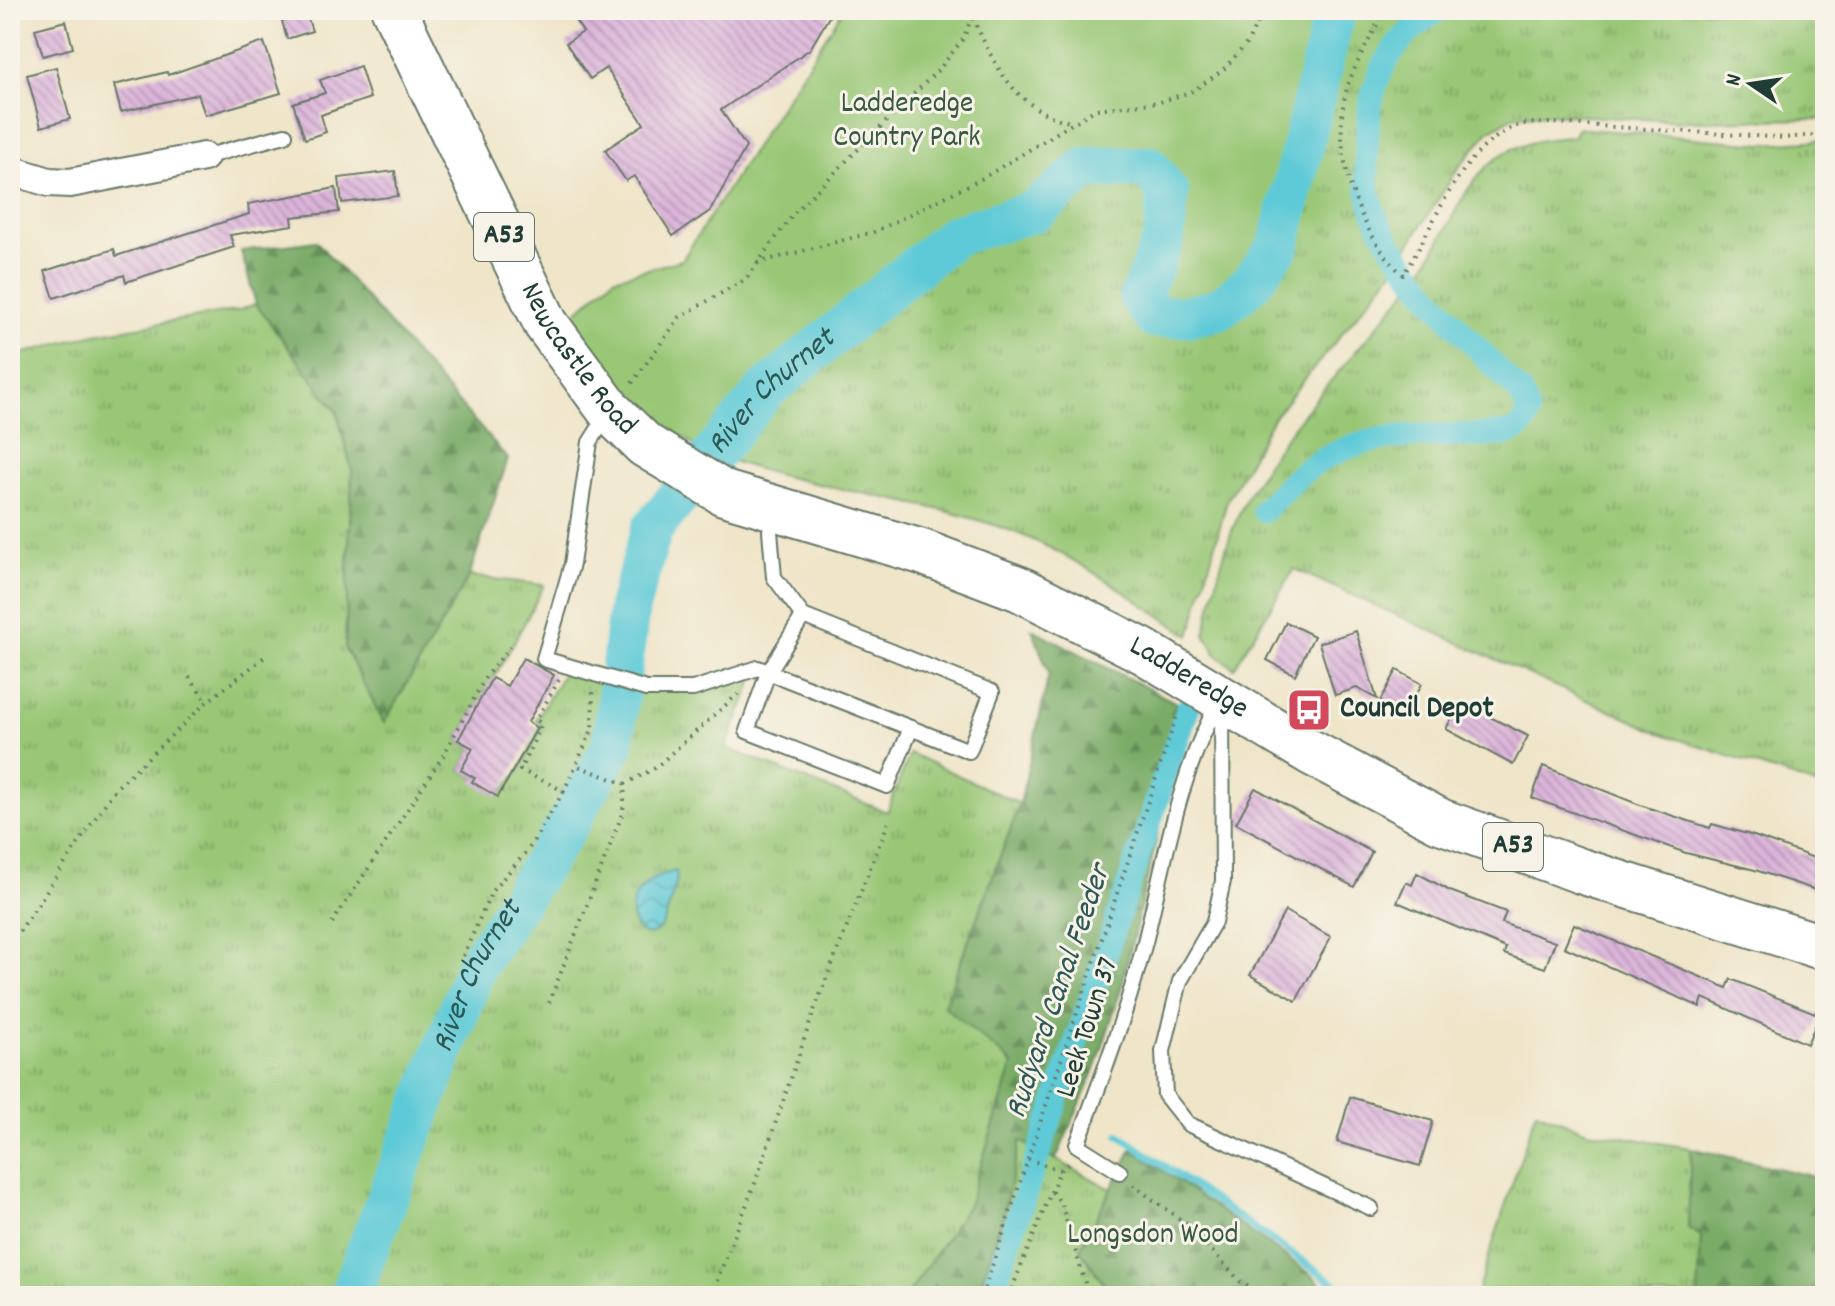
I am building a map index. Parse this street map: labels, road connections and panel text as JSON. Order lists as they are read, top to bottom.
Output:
{
  "streets": {
    "highway": ["A53", "Newcastle Road", "Ladderedge"],
    "lane": ["Leek Town 37"]
  },
  "crossings": [
    ["Newcastle Road", "Ladderedge"],
    ["Ladderedge", "Leek Town 37"]
  ],
  "water": ["River Churnet", "Rudyard Canal Feeder"],
  "parks": ["Ladderedge Country Park", "Longsdon Wood"],
  "places": {
    "bus stop": ["Council Depot"]
  },
  "north": "left"
}
